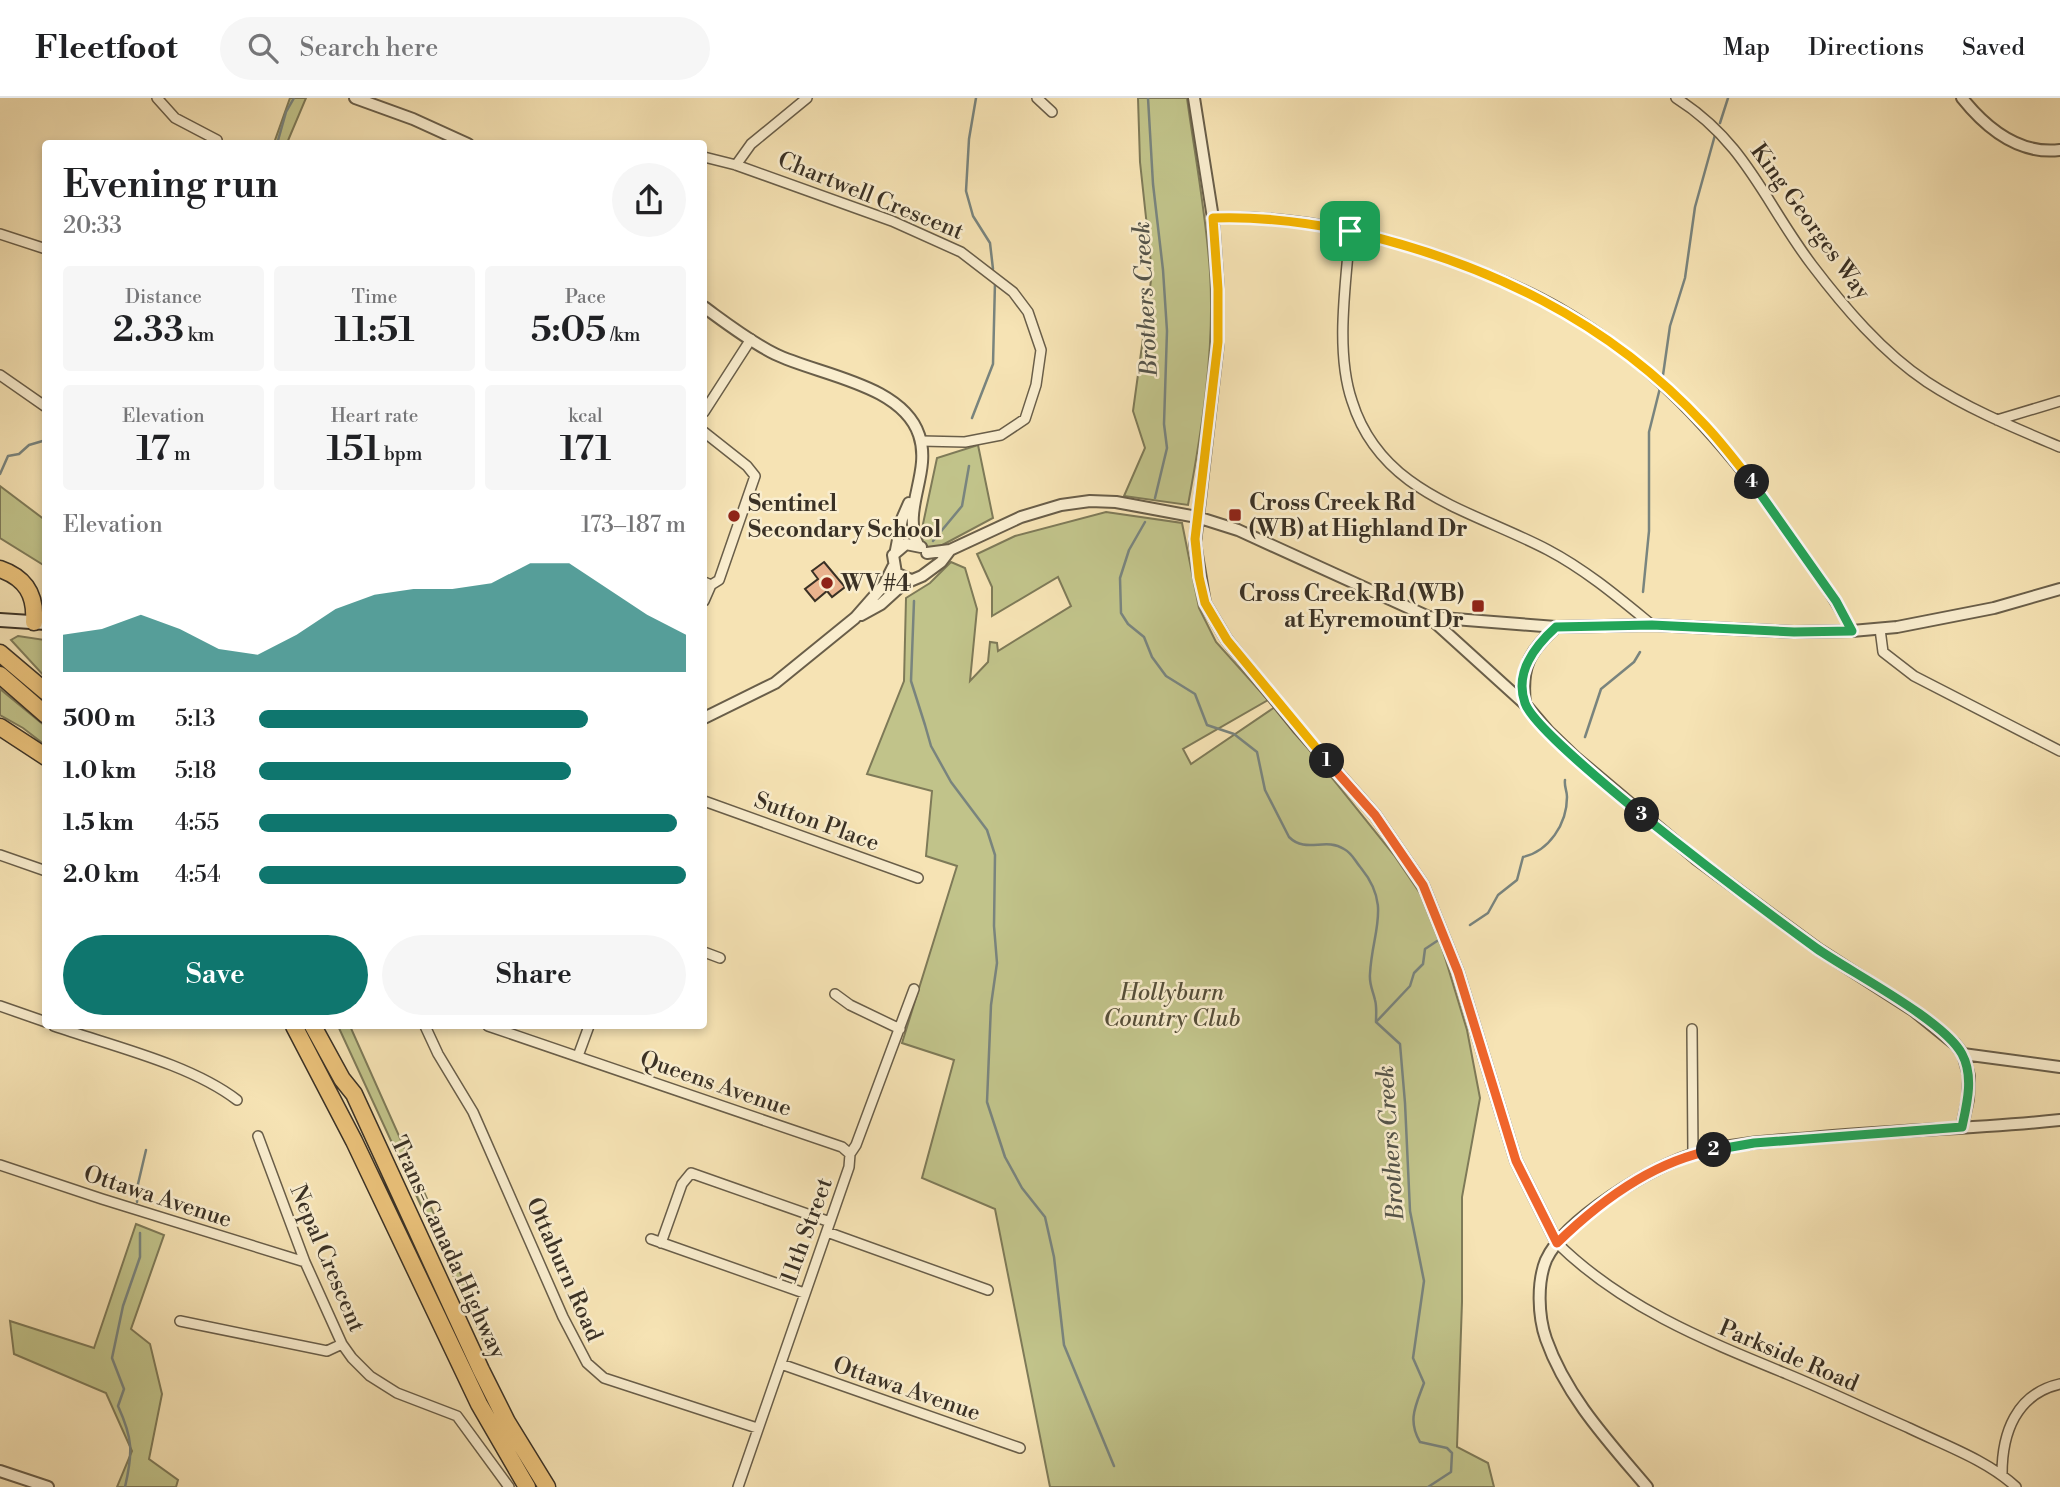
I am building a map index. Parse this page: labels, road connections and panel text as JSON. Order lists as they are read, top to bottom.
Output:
{
  "streets": {
    "highway": ["Trans-Canada Highway"],
    "street": [
      "Chartwell Crescent",
      "King Georges Way",
      "Sutton Place",
      "Queens Avenue",
      "Ottawa Avenue",
      "11th Street",
      "Nepal Crescent",
      "Ottaburn Road",
      "Parkside Road"
    ]
  },
  "crossings": [
    ["Queens Avenue", "11th Street"],
    ["Ottawa Avenue", "11th Street"],
    ["Ottawa Avenue", "Nepal Crescent"],
    ["11th Street", "Ottaburn Road"]
  ],
  "water": ["Brothers Creek"],
  "parks": ["Hollyburn Country Club"],
  "places": {
    "transit": ["Cross Creek Rd (WB) at Highland Dr", "Cross Creek Rd (WB) at Eyremount Dr"],
    "other": ["Sentinel Secondary School", "WV #4"]
  },
  "page": {
    "header": "Fleetfoot",
    "search": "Search here",
    "nav": ["Map", "Directions", "Saved"],
    "heading": ["Evening run", "20:33"],
    "stats": [
      ["Distance", "2.33 km"],
      ["Time", "11:51"],
      ["Pace", "5:05 /km"],
      ["Elevation", "17 m"],
      ["Heart rate", "151 bpm"],
      ["kcal", "171"]
    ],
    "pins": [
      "4",
      "1",
      "3",
      "2"
    ],
    "chart": ["Elevation", "173–187 m"],
    "list": [
      {
        "name": "500 m",
        "note": "5:13"
      },
      {
        "name": "1.0 km",
        "note": "5:18"
      },
      {
        "name": "1.5 km",
        "note": "4:55"
      },
      {
        "name": "2.0 km",
        "note": "4:54"
      }
    ],
    "buttons": ["Save", "Share"]
  }
}
